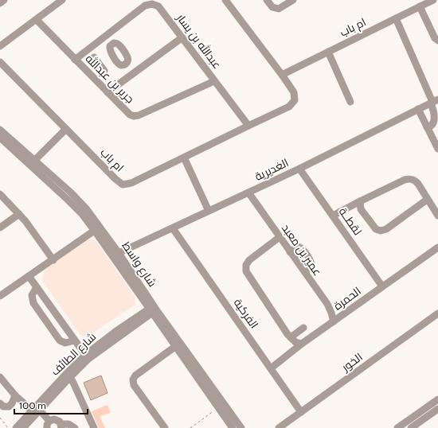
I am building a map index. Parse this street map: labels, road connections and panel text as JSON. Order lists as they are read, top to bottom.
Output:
{
  "streets": {
    "street": [
      "ام باب",
      "عبدالله بن يسار",
      "جرير بن عبدالله",
      "الغديرية",
      "لقطــة",
      "عمير بن معبد",
      "شارع واسط",
      "الحمرة",
      "الفركية",
      "شارع الطائف",
      "الخور"
    ]
  },
  "crossings": [
    ["ام باب", "عبدالله بن يسار"],
    ["عبدالله بن يسار", "جرير بن عبدالله"],
    ["الغديرية", "لقطــة"],
    ["الغديرية", "عمير بن معبد"],
    ["الغديرية", "شارع واسط"],
    ["الغديرية", "الفركية"],
    ["لقطــة", "الحمرة"],
    ["عمير بن معبد", "الحمرة"],
    ["شارع واسط", "شارع الطائف"],
    ["الحمرة", "الفركية"],
    ["الفركية", "الخور"]
  ],
  "scale_bar": "100 m"
}
